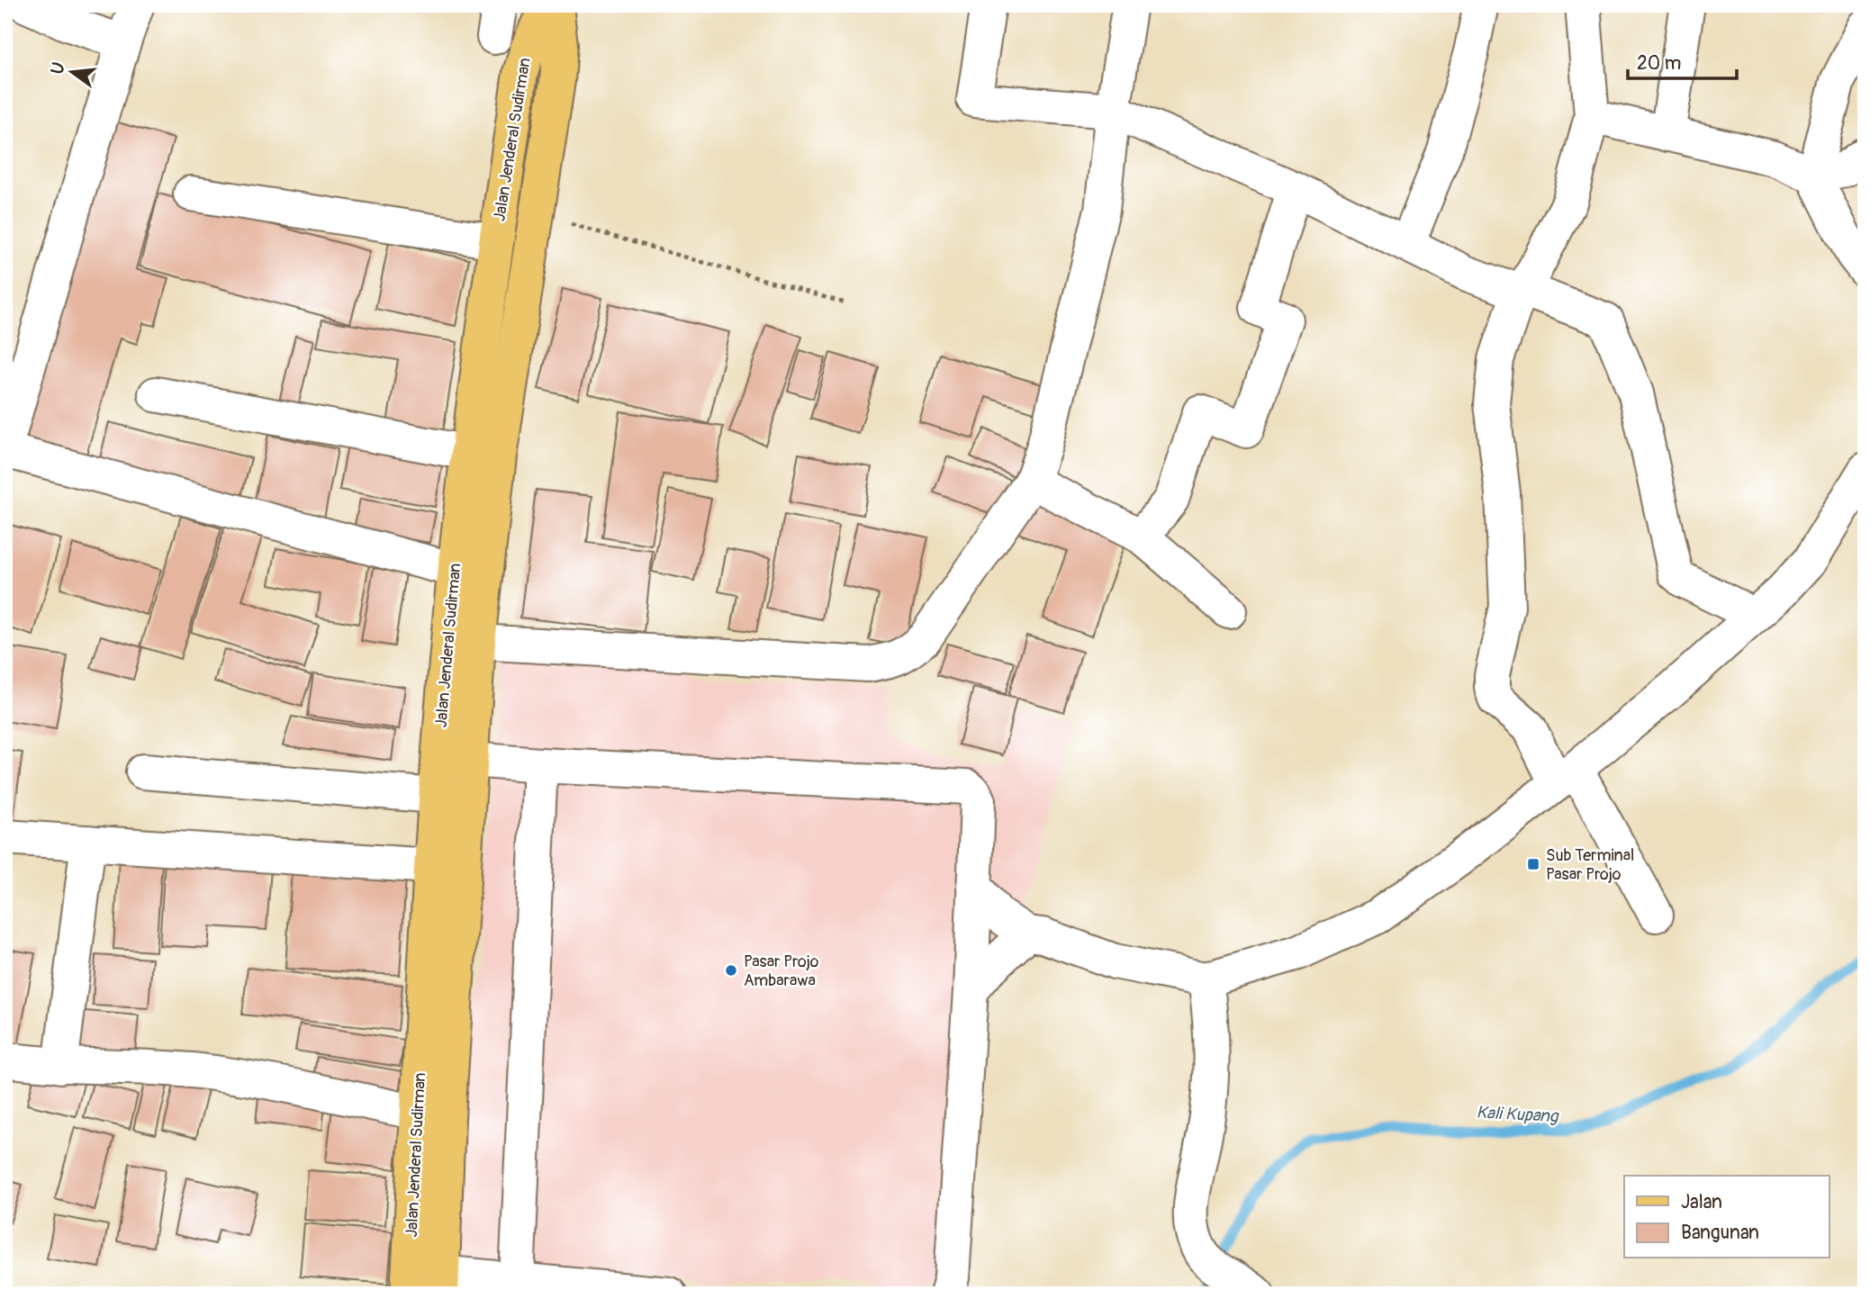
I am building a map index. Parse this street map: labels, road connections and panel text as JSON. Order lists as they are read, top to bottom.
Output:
{
  "streets": {
    "main road": ["Jalan Jenderal Sudirman"]
  },
  "water": ["Kali Kupang"],
  "places": {
    "transit": ["Sub Terminal Pasar Projo"],
    "other": ["Pasar Projo Ambarawa"]
  },
  "legend": ["Jalan", "Bangunan"],
  "scale_bar": "20 m",
  "north": "left"
}
